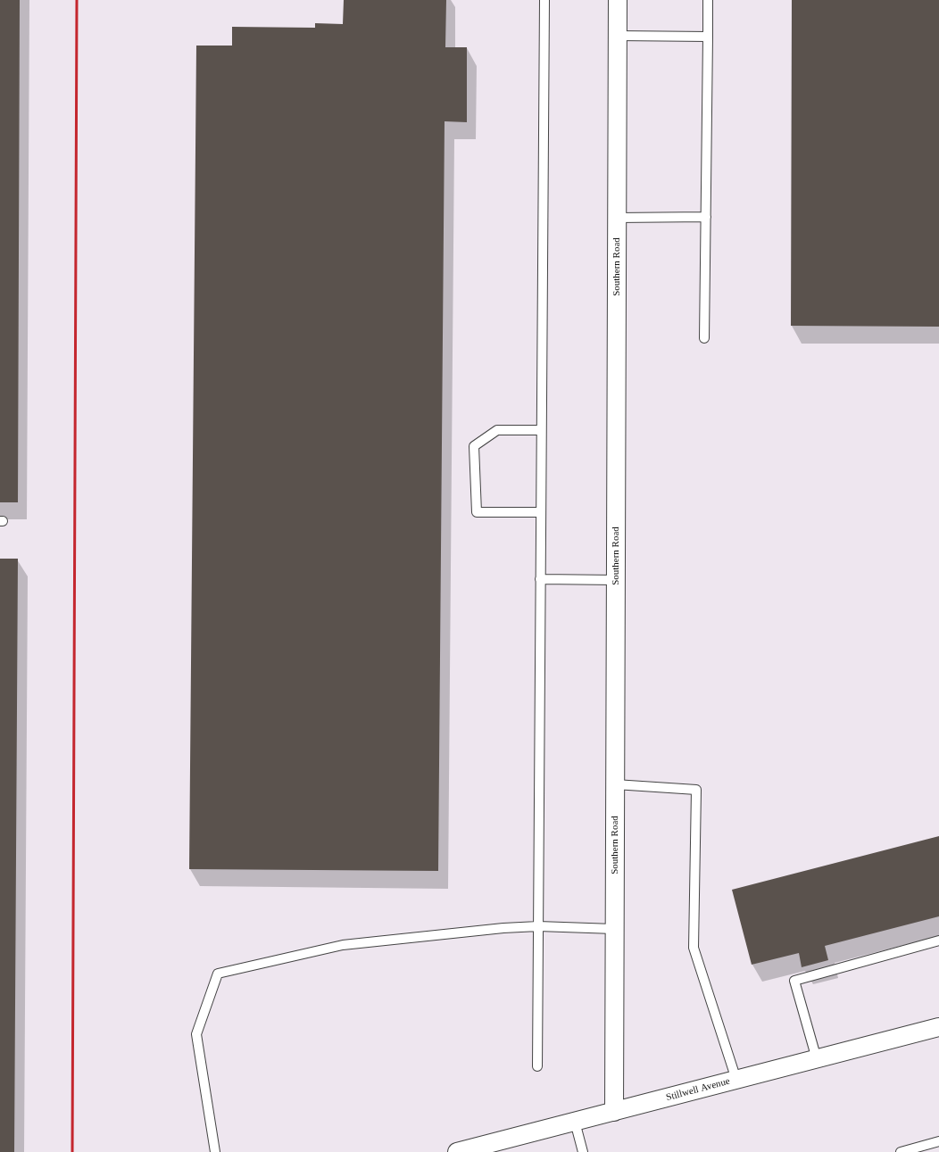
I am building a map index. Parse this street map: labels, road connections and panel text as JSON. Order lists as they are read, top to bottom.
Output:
{
  "streets": {
    "street": ["Southern Road", "Stillwell Avenue"]
  },
  "crossings": [
    ["Southern Road", "Stillwell Avenue"]
  ]
}
